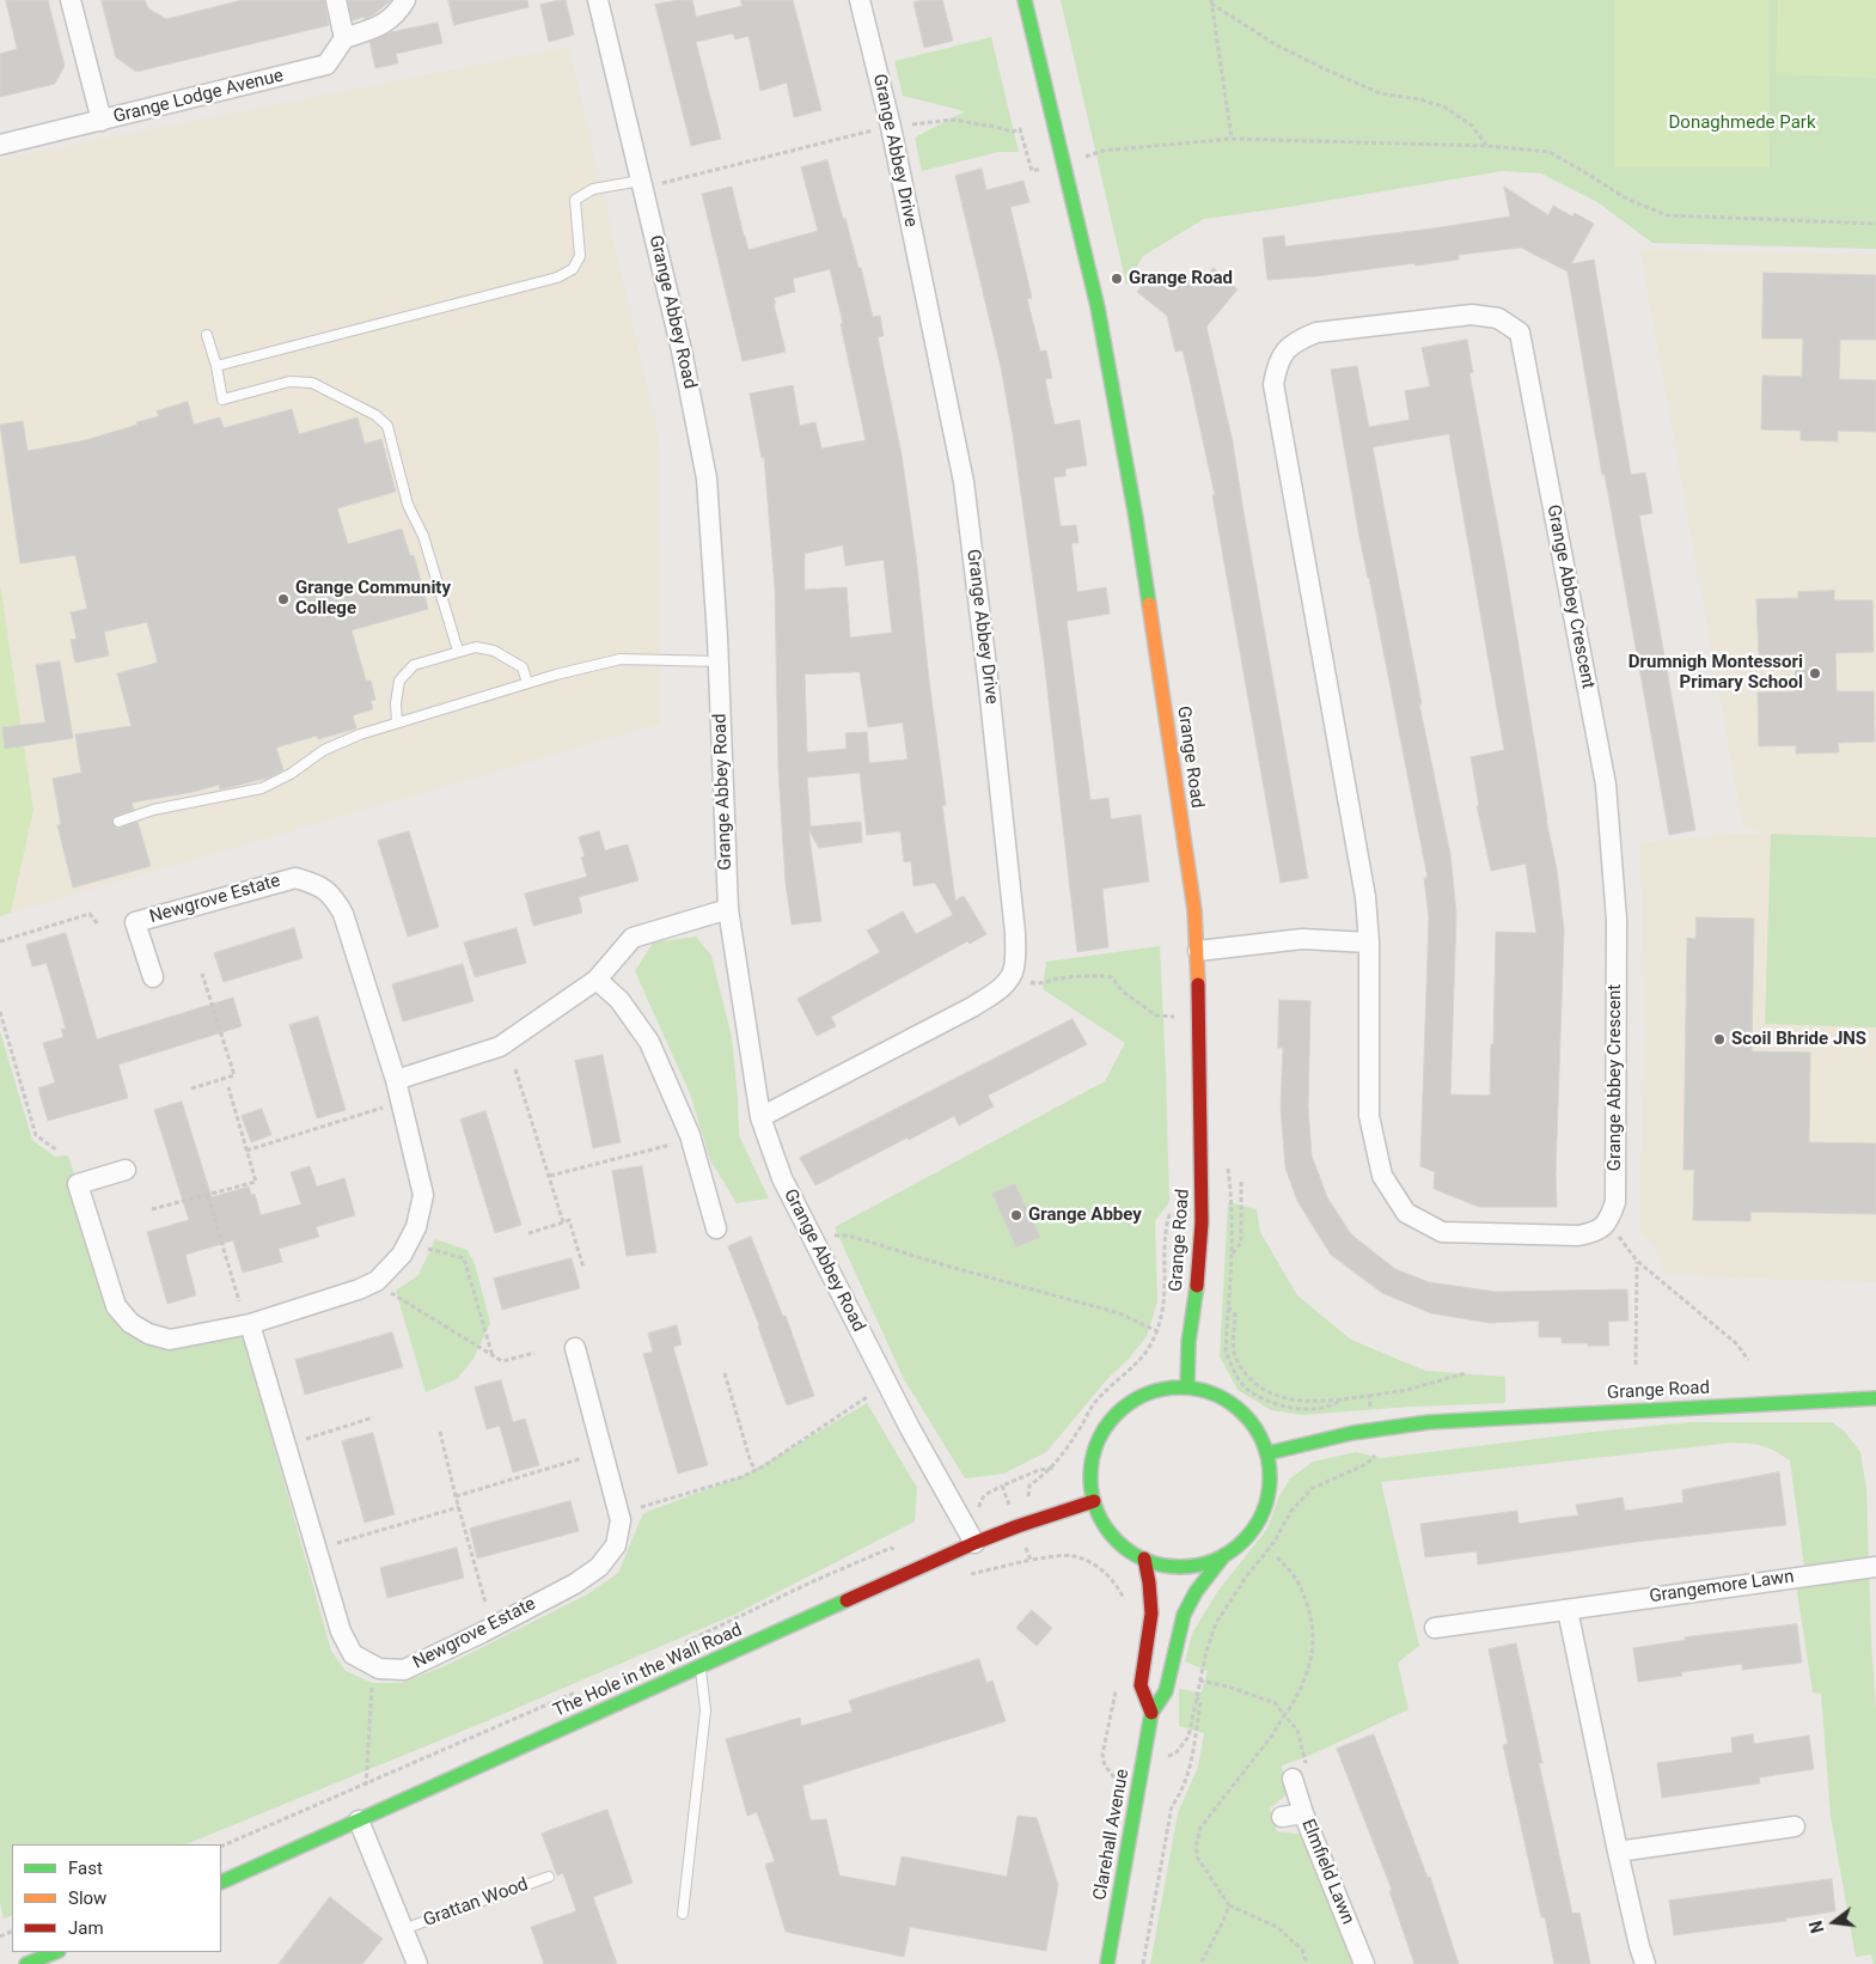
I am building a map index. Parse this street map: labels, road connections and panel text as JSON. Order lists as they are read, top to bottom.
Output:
{
  "streets": {
    "main road": ["Grange Road", "The Hole in the Wall Road", "Clarehall Avenue"],
    "street": [
      "Grange Lodge Avenue",
      "Grange Abbey Drive",
      "Grange Abbey Road",
      "Grange Abbey Crescent",
      "Newgrove Estate",
      "Grangemore Lawn",
      "Elmfield Lawn",
      "Grattan Wood"
    ]
  },
  "crossings": [
    ["Grange Abbey Road", "The Hole in the Wall Road"],
    ["Grange Road", "The Hole in the Wall Road"],
    ["Grange Road", "Clarehall Avenue"],
    ["The Hole in the Wall Road", "Clarehall Avenue"],
    ["The Hole in the Wall Road", "Grattan Wood"]
  ],
  "parks": ["Donaghmede Park"],
  "places": [
    "Grange Road",
    "Grange Community College",
    "Drumnigh Montessori Primary School",
    "Scoil Bhride JNS",
    "Grange Abbey"
  ],
  "legend": ["Fast", "Slow", "Jam"],
  "north": "left"
}
